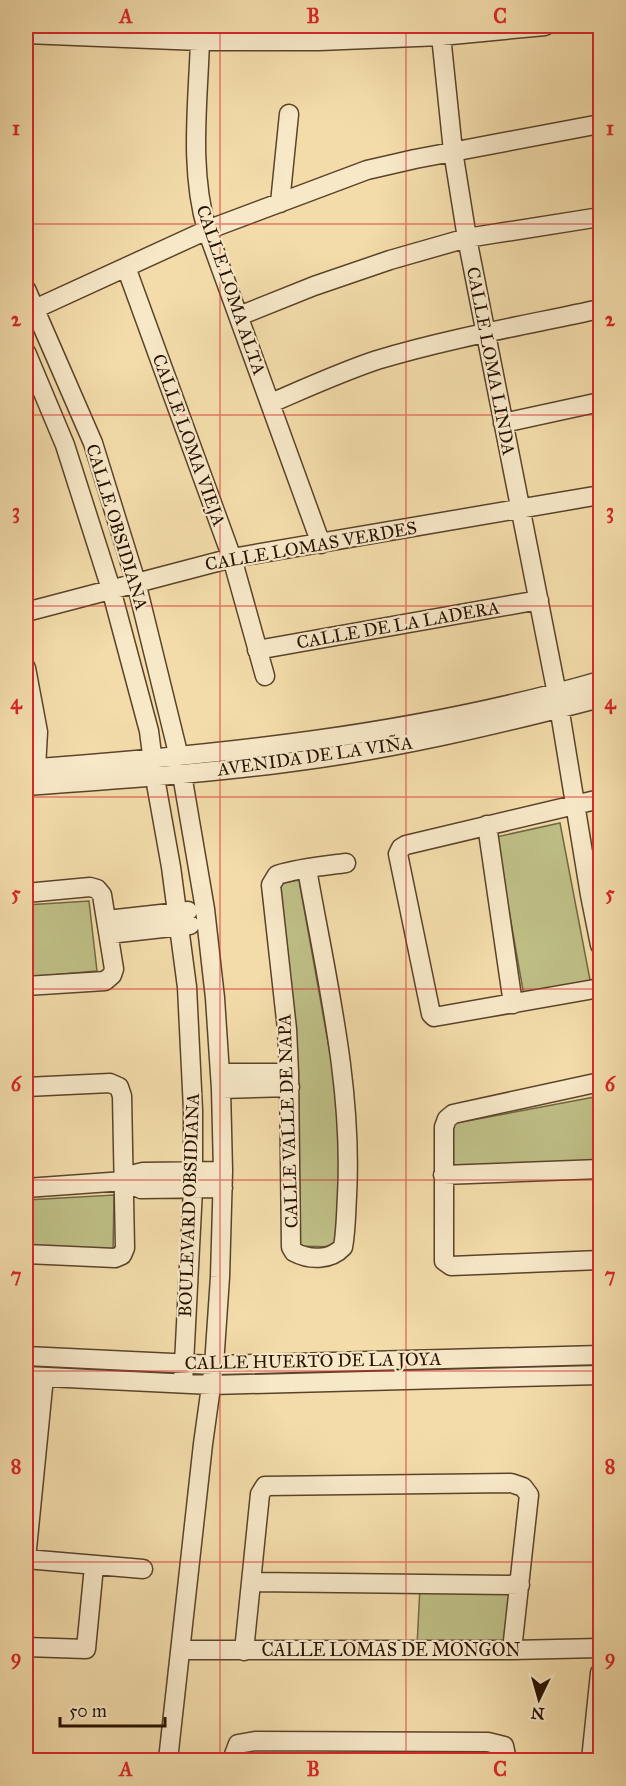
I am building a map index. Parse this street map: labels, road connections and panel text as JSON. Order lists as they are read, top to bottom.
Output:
{
  "streets": {
    "street": [
      "CALLE LOMA ALTA",
      "CALLE LOMA LINDA",
      "CALLE LOMA VIEJA",
      "CALLE OBSIDIANA",
      "CALLE LOMAS VERDES",
      "CALLE DE LA LADERA",
      "AVENIDA DE LA VIÑA",
      "CALLE VALLE DE NAPA",
      "BOULEVARD OBSIDIANA",
      "CALLE HUERTO DE LA JOYA",
      "CALLE LOMAS DE MONGON"
    ]
  },
  "crossings": [
    ["CALLE LOMA ALTA", "CALLE LOMAS VERDES"],
    ["CALLE LOMA LINDA", "CALLE LOMAS VERDES"],
    ["CALLE LOMA LINDA", "CALLE DE LA LADERA"],
    ["CALLE LOMA LINDA", "AVENIDA DE LA VIÑA"],
    ["CALLE LOMA VIEJA", "CALLE LOMAS VERDES"],
    ["CALLE LOMA VIEJA", "CALLE DE LA LADERA"],
    ["CALLE OBSIDIANA", "CALLE LOMAS VERDES"],
    ["CALLE OBSIDIANA", "AVENIDA DE LA VIÑA"],
    ["CALLE OBSIDIANA", "BOULEVARD OBSIDIANA"],
    ["AVENIDA DE LA VIÑA", "BOULEVARD OBSIDIANA"],
    ["BOULEVARD OBSIDIANA", "CALLE HUERTO DE LA JOYA"],
    ["BOULEVARD OBSIDIANA", "CALLE LOMAS DE MONGON"]
  ],
  "scale_bar": "50 m",
  "north": "bottom",
  "grid": {
    "columns": ["A", "B", "C"],
    "rows": [
      "1",
      "2",
      "3",
      "4",
      "5",
      "6",
      "7",
      "8",
      "9"
    ]
  }
}
